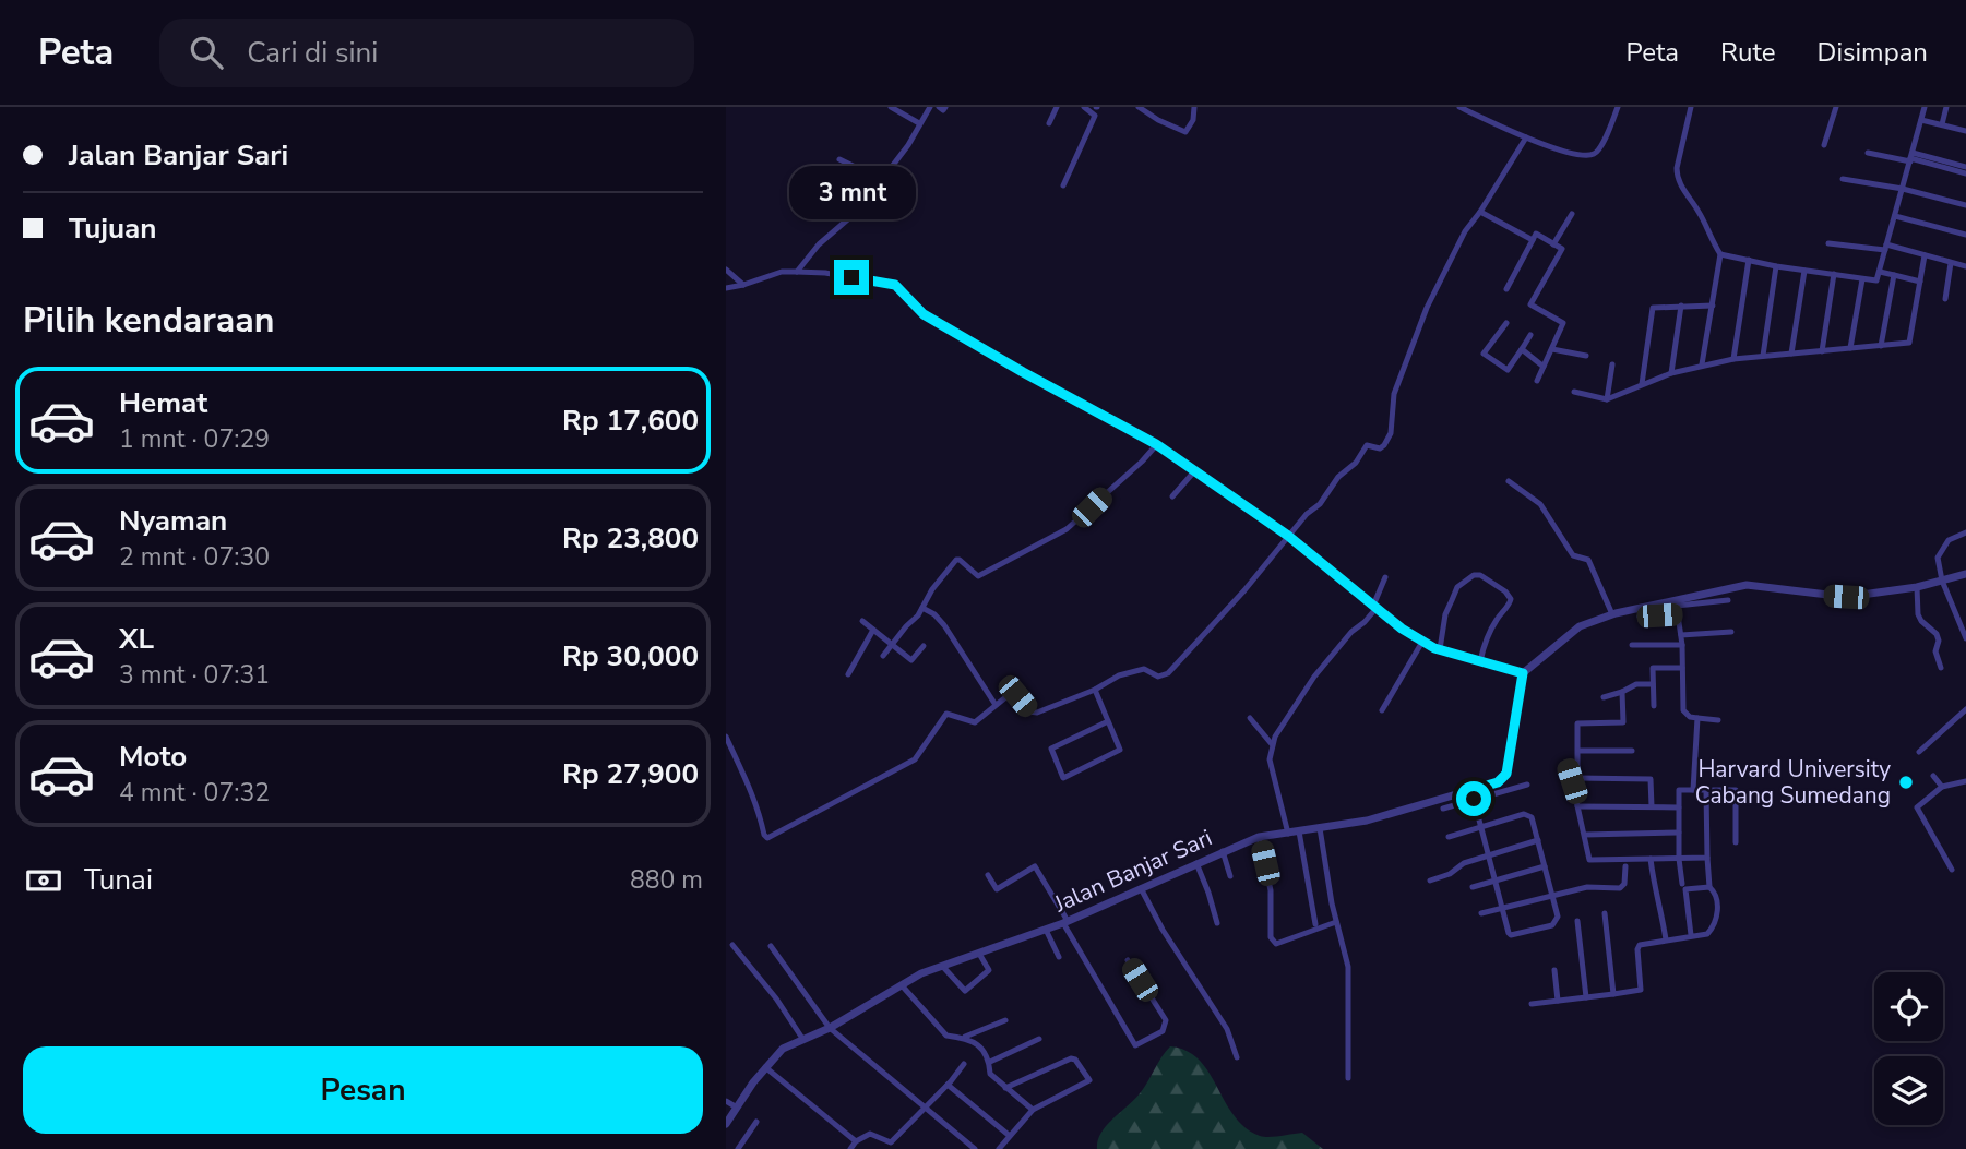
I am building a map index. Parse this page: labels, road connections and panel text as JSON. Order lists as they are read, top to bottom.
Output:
{
  "streets": {
    "street": ["Jalan Banjar Sari"]
  },
  "places": ["Harvard University Cabang Sumedang"],
  "page": {
    "header": "Peta",
    "search": "Cari di sini",
    "nav": ["Peta", "Rute", "Disimpan"],
    "banner": ["Jalan Banjar Sari", "Tujuan"],
    "bubble": "3 mnt",
    "heading": "Pilih kendaraan",
    "list": [
      {
        "name": "Hemat",
        "note": "1 mnt · 07:29",
        "value": "Rp 17,600"
      },
      {
        "name": "Nyaman",
        "note": "2 mnt · 07:30",
        "value": "Rp 23,800"
      },
      {
        "name": "XL",
        "note": "3 mnt · 07:31",
        "value": "Rp 30,000"
      },
      {
        "name": "Moto",
        "note": "4 mnt · 07:32",
        "value": "Rp 27,900"
      }
    ],
    "pay": ["Tunai", "880 m"],
    "buttons": "Pesan"
  }
}
